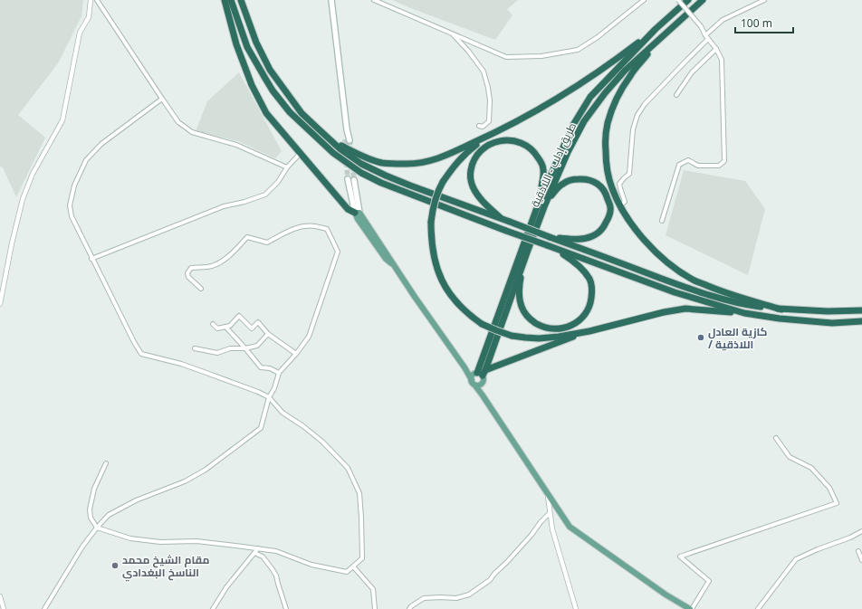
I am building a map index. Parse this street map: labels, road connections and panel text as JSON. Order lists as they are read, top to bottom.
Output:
{
  "streets": {
    "highway": ["طريق إدلب - اللاذقية"]
  },
  "places": ["كازية العادل / اللاذقية", "مقام الشيخ محمد الناسخ البغدادي"],
  "scale_bar": "100 m"
}
